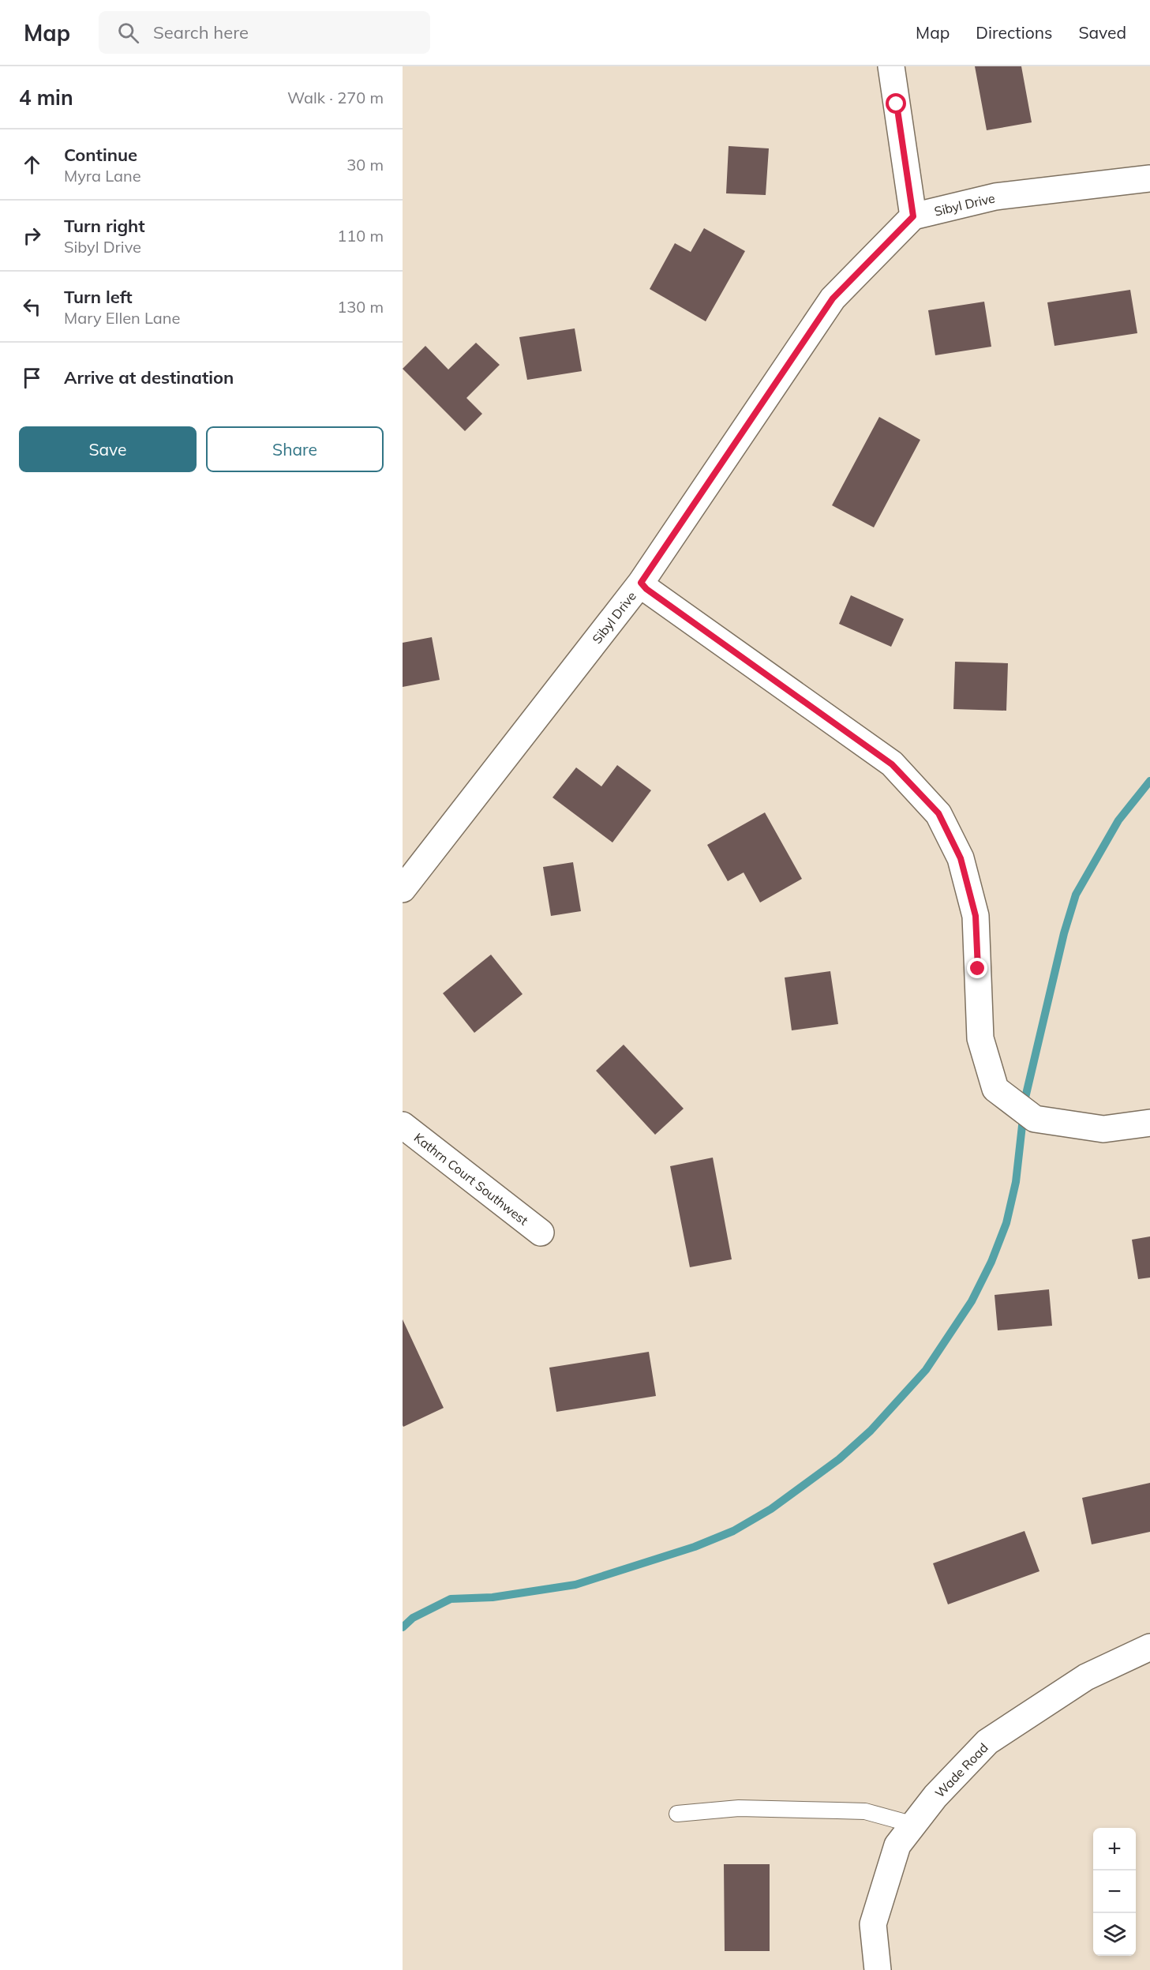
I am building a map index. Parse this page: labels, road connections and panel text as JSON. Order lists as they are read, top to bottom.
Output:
{
  "streets": {
    "street": ["Sibyl Drive", "Kathrn Court Southwest", "Wade Road"]
  },
  "page": {
    "header": "Map",
    "search": "Search here",
    "nav": ["Map", "Directions", "Saved"],
    "heading": ["4 min", "Walk · 270 m"],
    "list": [
      ["Continue", "Myra Lane", "30 m"],
      ["Turn right", "Sibyl Drive", "110 m"],
      ["Turn left", "Mary Ellen Lane", "130 m"],
      "Arrive at destination"
    ],
    "buttons": ["Save", "Share"],
    "map_buttons": ["+", "−"]
  }
}
